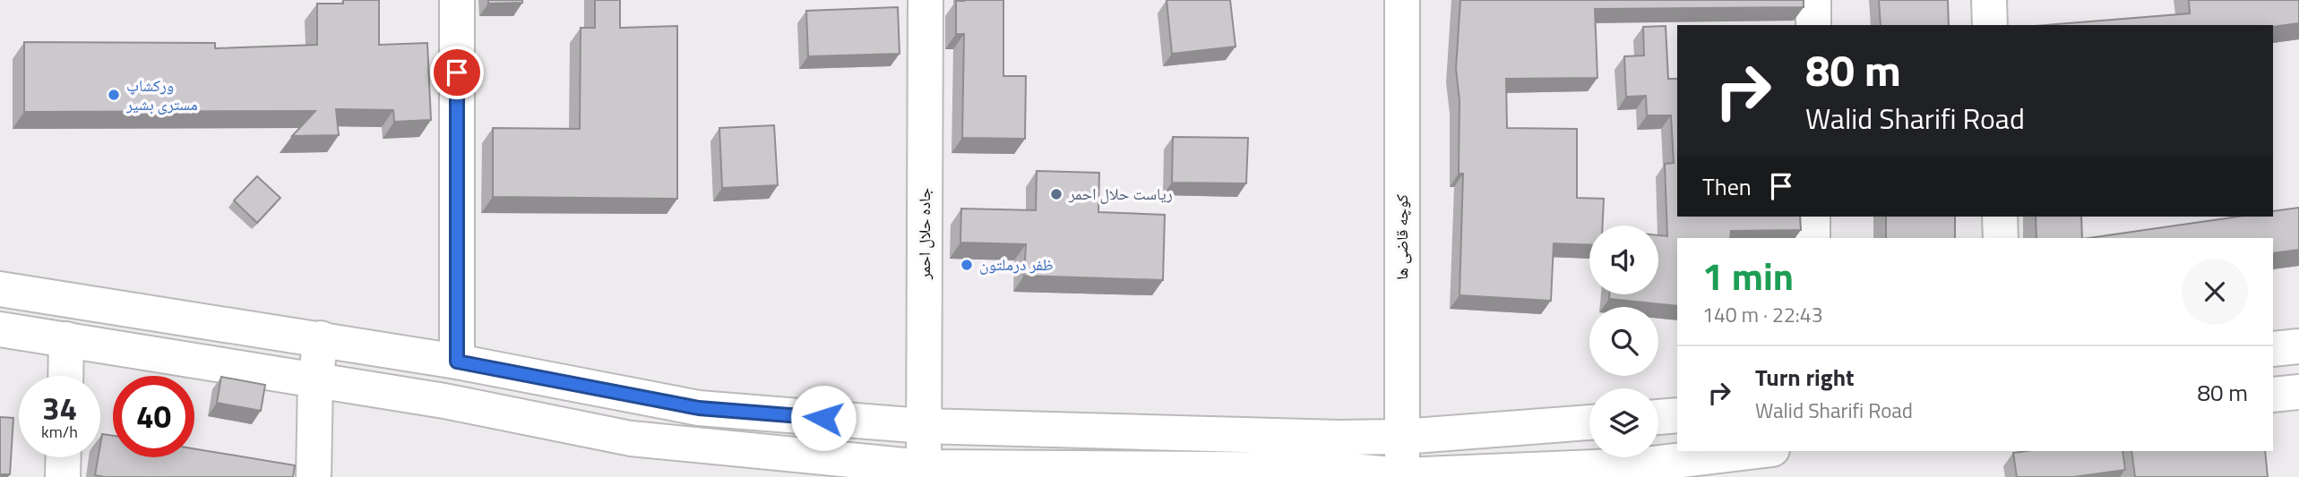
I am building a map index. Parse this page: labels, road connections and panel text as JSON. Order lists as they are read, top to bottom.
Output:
{
  "streets": {
    "street": ["جاده حلال احمر", "کوچه قاضی ها"]
  },
  "places": ["ورکشاپ مستری بشیر", "ریاست حلال احمر", "ظفر درملتون"],
  "page": {
    "turn": ["80 m", "Walid Sharifi Road"],
    "then": "Then",
    "heading": ["1 min", "140 m · 22:43"],
    "list": [
      {
        "name": "Turn right",
        "note": "Walid Sharifi Road",
        "value": "80 m"
      }
    ],
    "speed": "34 km/h",
    "limit": "40"
  }
}
